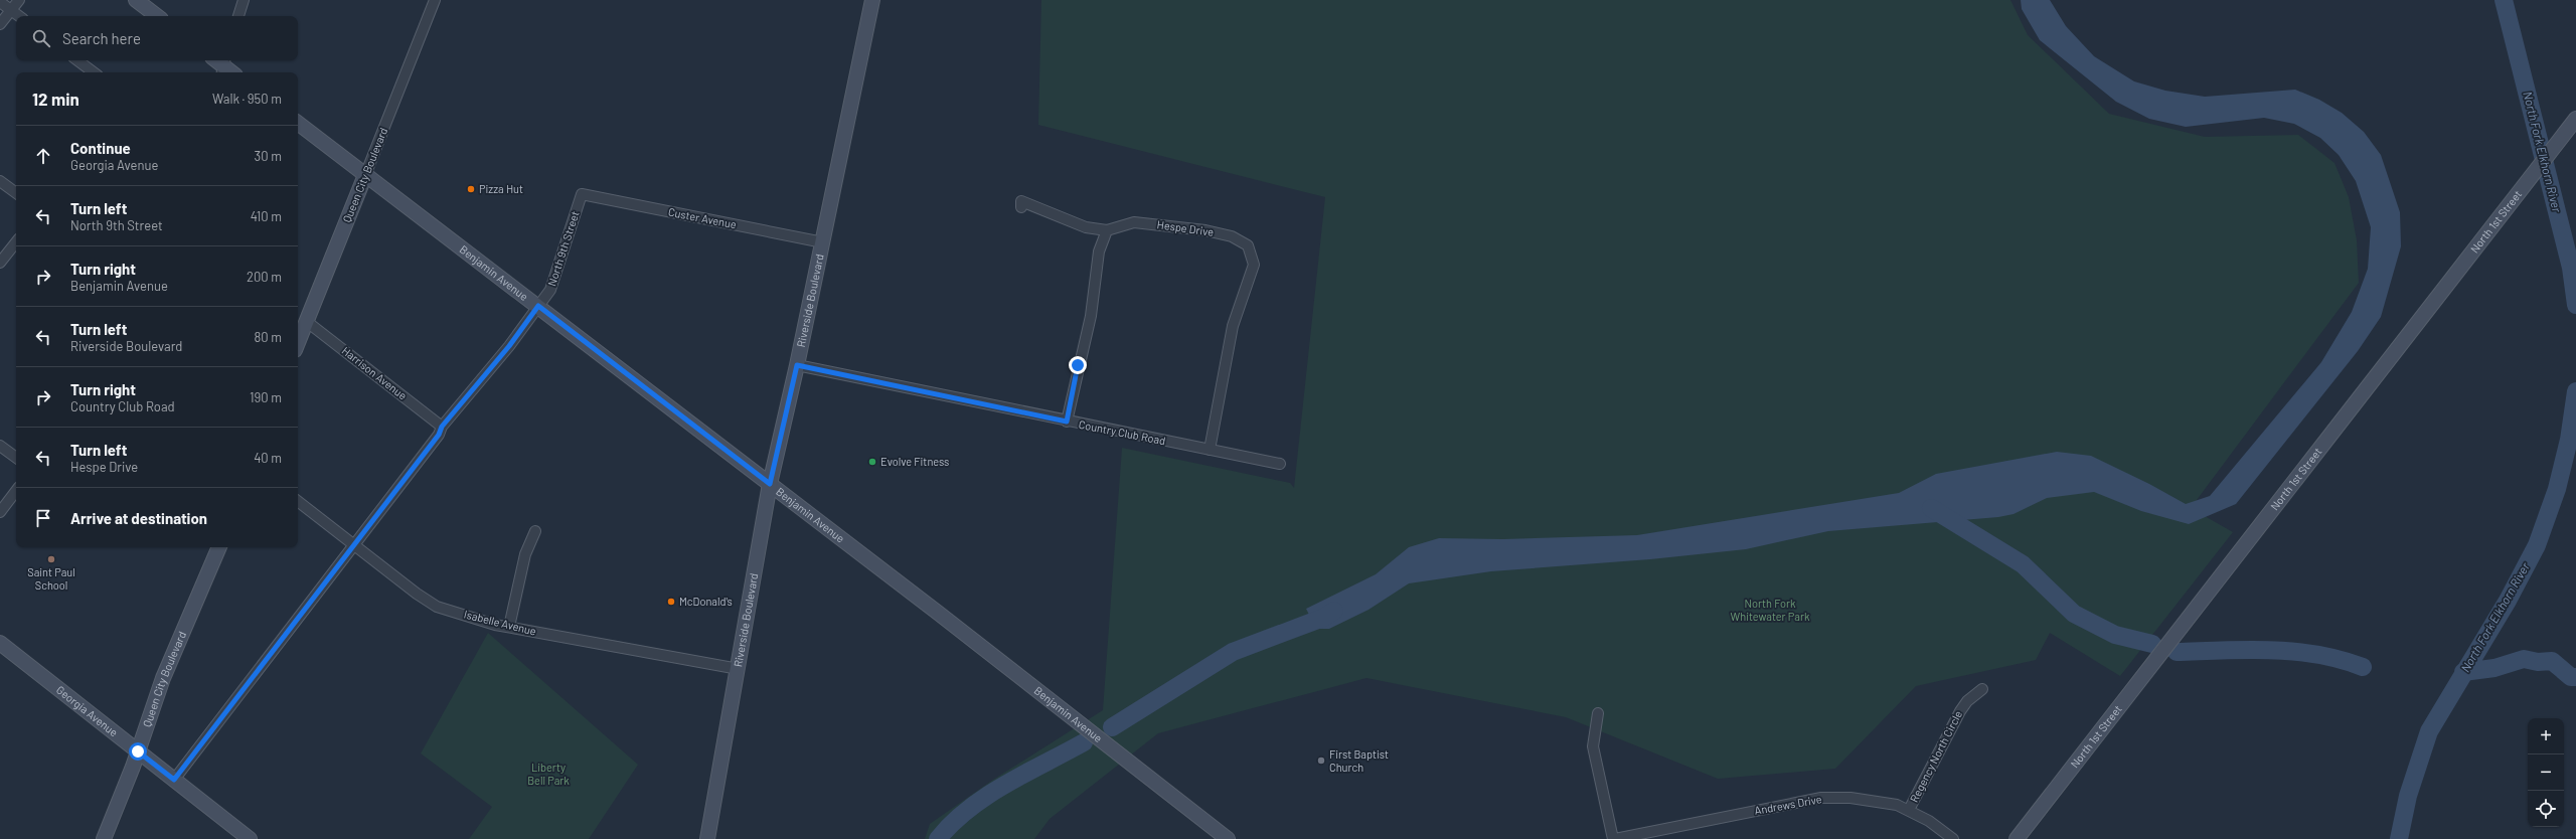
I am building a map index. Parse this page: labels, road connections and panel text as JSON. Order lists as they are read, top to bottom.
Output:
{
  "streets": {
    "main road": [
      "Queen City Boulevard",
      "North 1st Street",
      "Benjamin Avenue",
      "Riverside Boulevard",
      "Georgia Avenue"
    ],
    "street": [
      "Custer Avenue",
      "Hespe Drive",
      "North 9th Street",
      "Harrison Avenue",
      "Country Club Road",
      "Isabelle Avenue",
      "Regency North Circle",
      "Andrews Drive"
    ]
  },
  "crossings": [
    ["Queen City Boulevard", "Benjamin Avenue"],
    ["Queen City Boulevard", "Harrison Avenue"],
    ["Queen City Boulevard", "Georgia Avenue"],
    ["Custer Avenue", "North 9th Street"],
    ["Custer Avenue", "Riverside Boulevard"],
    ["Hespe Drive", "Country Club Road"],
    ["North 9th Street", "Benjamin Avenue"],
    ["North 9th Street", "Harrison Avenue"],
    ["North 9th Street", "Isabelle Avenue"],
    ["North 9th Street", "Georgia Avenue"],
    ["Benjamin Avenue", "Riverside Boulevard"],
    ["Riverside Boulevard", "Country Club Road"],
    ["Riverside Boulevard", "Isabelle Avenue"],
    ["Regency North Circle", "Andrews Drive"]
  ],
  "water": ["North Fork Elkhorn River"],
  "parks": ["North Fork Whitewater Park", "Liberty Bell Park"],
  "places": [
    "Pizza Hut",
    "Evolve Fitness",
    "Saint Paul School",
    "McDonald's",
    "First Baptist Church"
  ],
  "page": {
    "search": "Search here",
    "heading": ["12 min", "Walk · 950 m"],
    "list": [
      ["Continue", "Georgia Avenue", "30 m"],
      ["Turn left", "North 9th Street", "410 m"],
      ["Turn right", "Benjamin Avenue", "200 m"],
      ["Turn left", "Riverside Boulevard", "80 m"],
      ["Turn right", "Country Club Road", "190 m"],
      ["Turn left", "Hespe Drive", "40 m"],
      "Arrive at destination"
    ],
    "map_buttons": ["+", "−"]
  }
}
